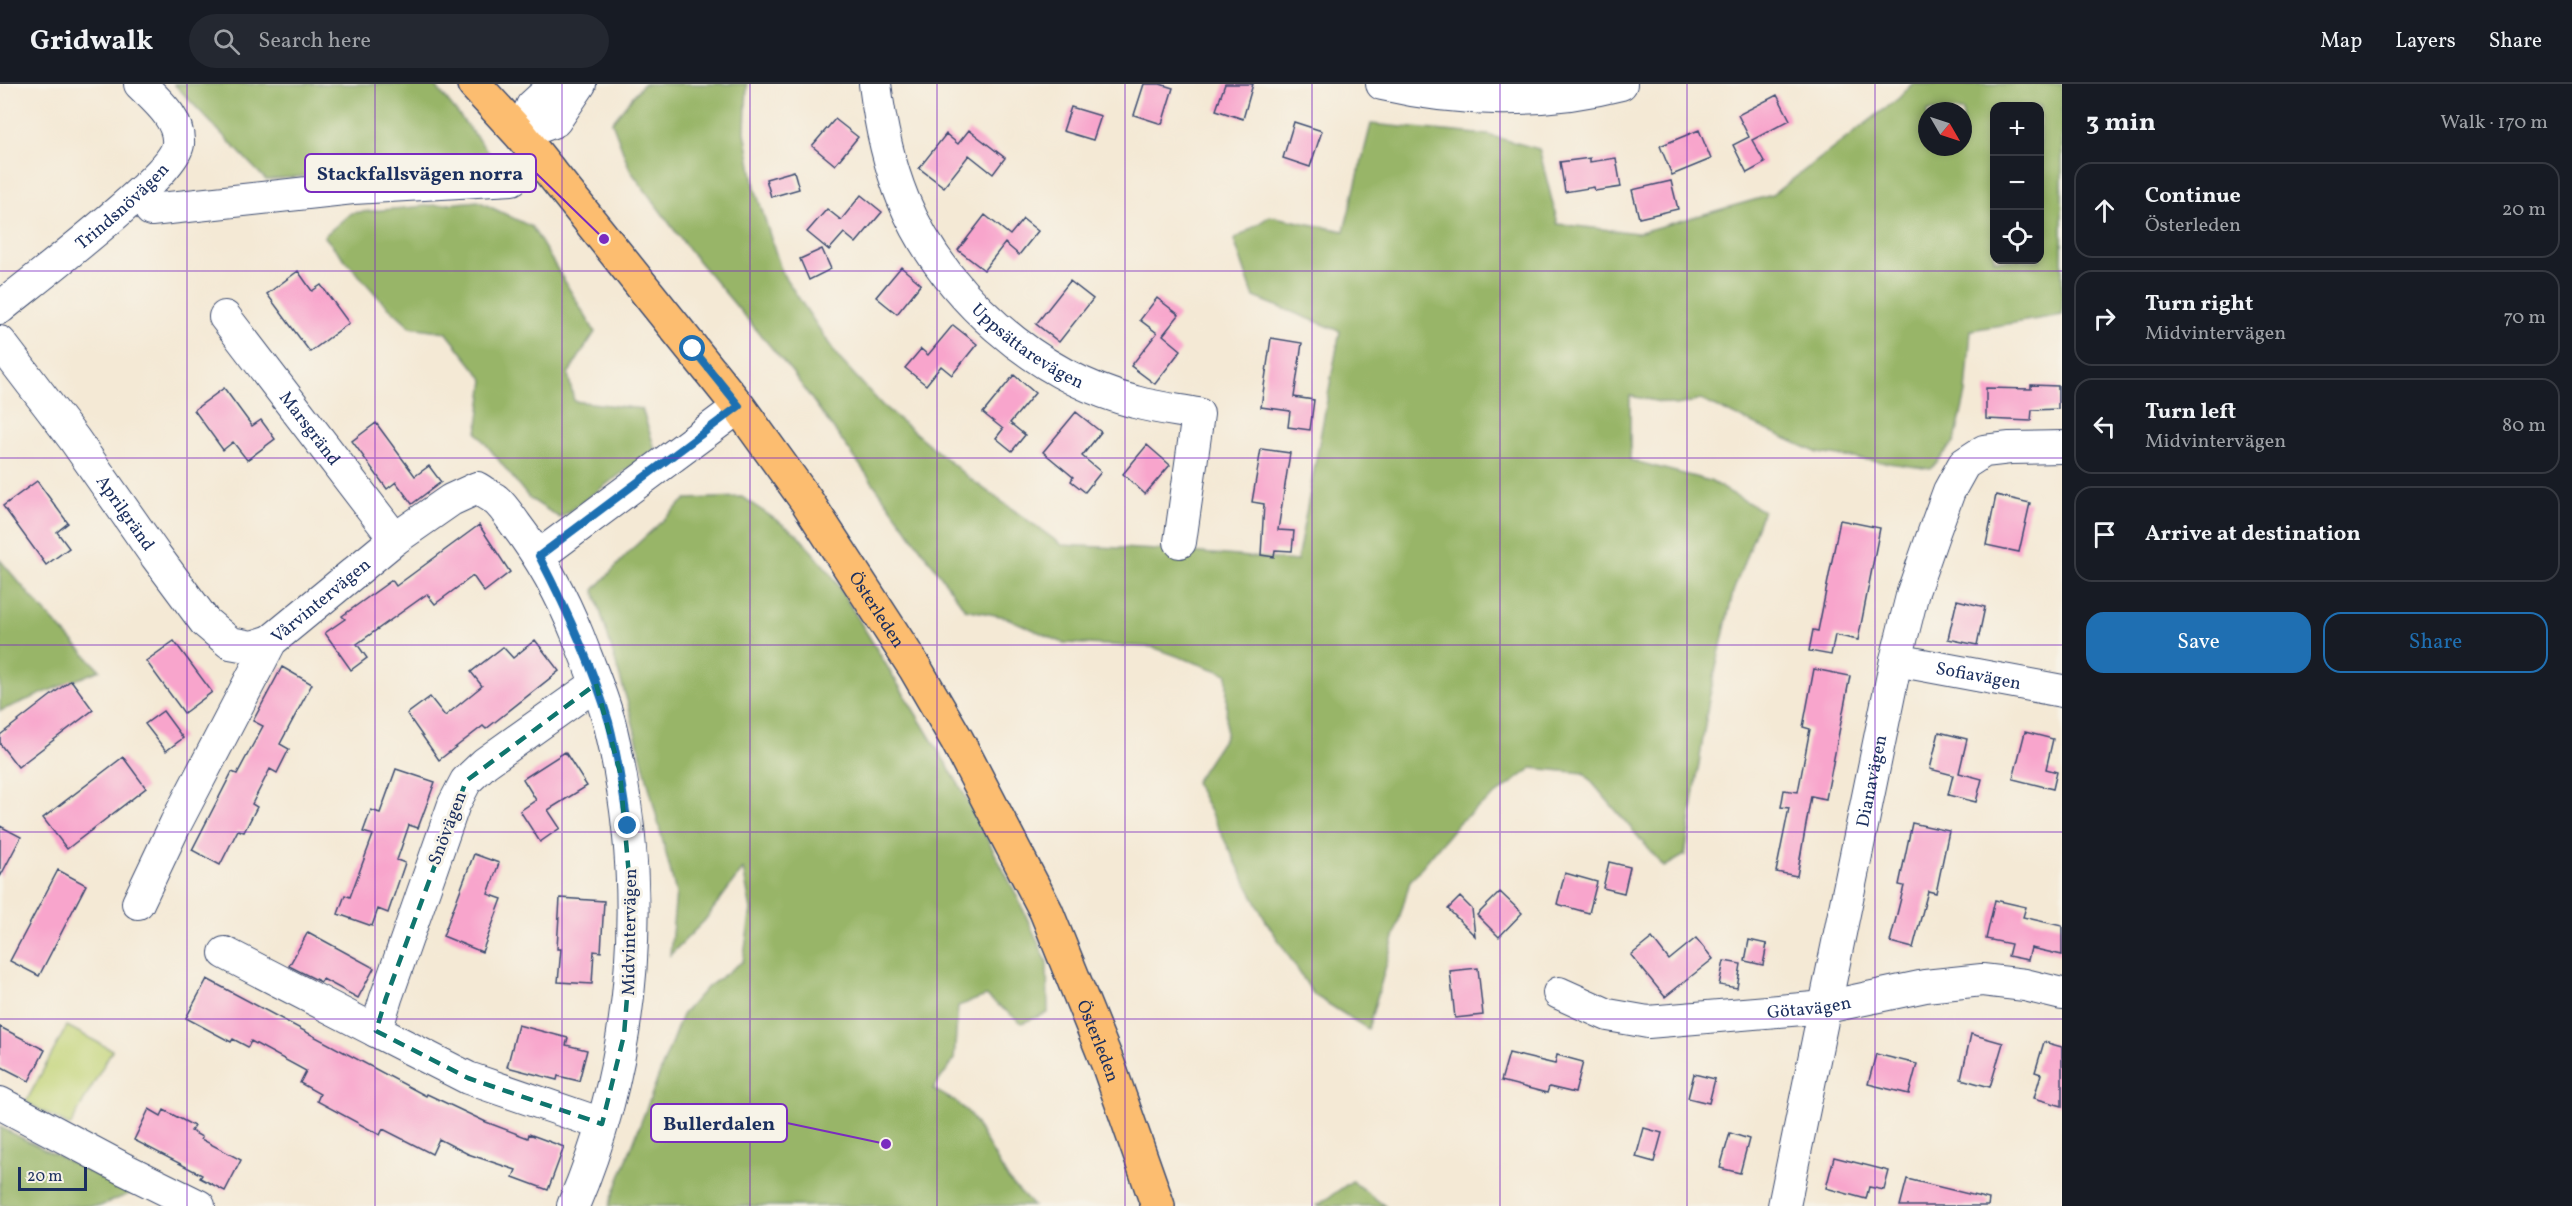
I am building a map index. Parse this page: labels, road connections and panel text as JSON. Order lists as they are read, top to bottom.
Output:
{
  "streets": {
    "main road": ["Österleden"],
    "street": [
      "Trindsnövägen",
      "Uppsättarevägen",
      "Marsgränd",
      "Aprilgränd",
      "Vårvintervägen",
      "Sofiavägen",
      "Dianavägen",
      "Snövägen",
      "Midvintervägen",
      "Götavägen"
    ]
  },
  "crossings": [
    ["Marsgränd", "Vårvintervägen"],
    ["Aprilgränd", "Vårvintervägen"],
    ["Vårvintervägen", "Midvintervägen"],
    ["Sofiavägen", "Dianavägen"],
    ["Dianavägen", "Götavägen"],
    ["Snövägen", "Midvintervägen"]
  ],
  "places": ["Stackfallsvägen norra", "Bullerdalen"],
  "scale_bar": "20 m",
  "north": "bottom right",
  "page": {
    "header": "Gridwalk",
    "search": "Search here",
    "nav": ["Map", "Layers", "Share"],
    "heading": ["3 min", "Walk · 170 m"],
    "map_buttons": ["+", "−"],
    "list": [
      ["Continue", "Österleden", "20 m"],
      ["Turn right", "Midvintervägen", "70 m"],
      ["Turn left", "Midvintervägen", "80 m"],
      "Arrive at destination"
    ],
    "buttons": ["Save", "Share"],
    "scale": "20 m"
  }
}
